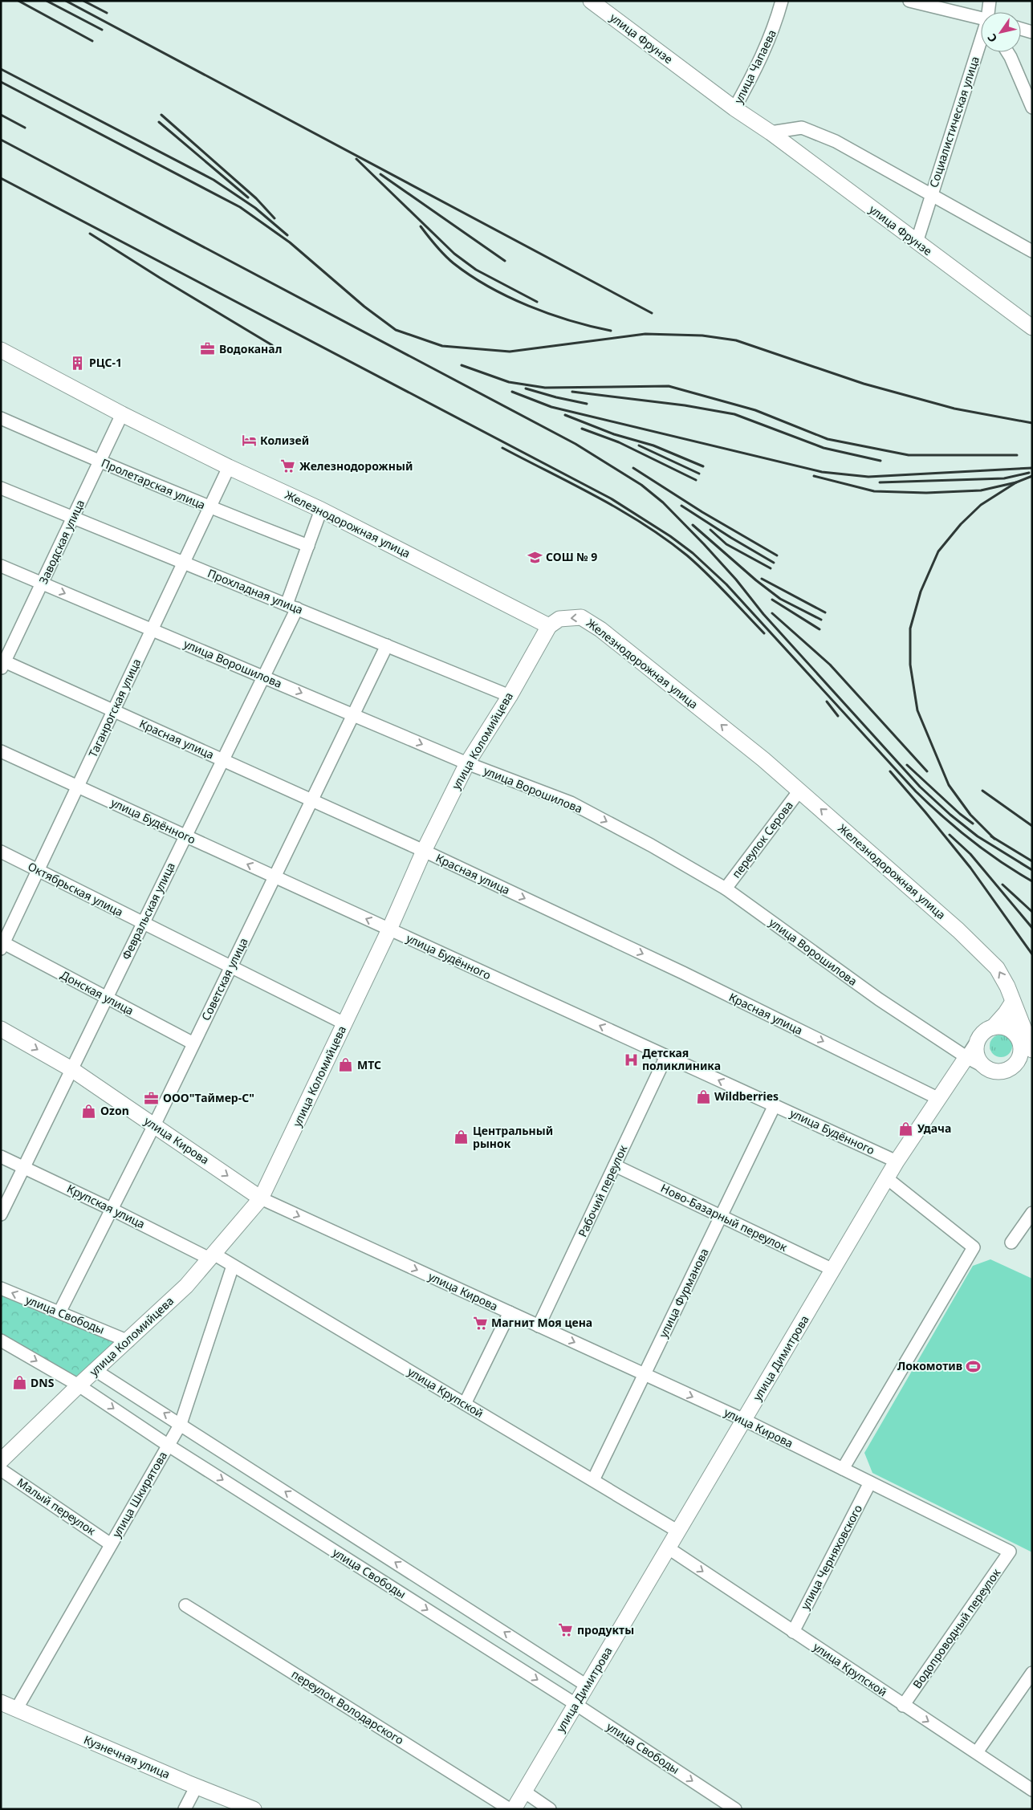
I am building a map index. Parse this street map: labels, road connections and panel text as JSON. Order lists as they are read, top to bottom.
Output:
{
  "streets": {
    "main road": [
      "улица Фрунзе",
      "Железнодорожная улица",
      "улица Коломийцева",
      "улица Кирова",
      "улица Димитрова",
      "Кузнечная улица"
    ],
    "street": [
      "улица Чапаева",
      "Социалистическая улица",
      "Пролетарская улица",
      "Заводская улица",
      "Прохладная улица",
      "улица Ворошилова",
      "Таганрогская улица",
      "Красная улица",
      "улица Будённого",
      "переулок Серова",
      "Октябрьская улица",
      "Февральская улица",
      "Советская улица",
      "Донская улица",
      "Рабочий переулок",
      "Крупская улица",
      "Ново-Базарный переулок",
      "улица Фурманова",
      "улица Свободы",
      "улица Крупской",
      "улица Шкирятова",
      "Малый переулок",
      "улица Черняховского",
      "Водопроводный переулок",
      "переулок Володарского"
    ]
  },
  "crossings": [
    ["улица Фрунзе", "улица Чапаева"],
    ["улица Фрунзе", "Социалистическая улица"],
    ["Пролетарская улица", "Заводская улица"],
    ["Пролетарская улица", "Таганрогская улица"],
    ["Пролетарская улица", "Февральская улица"],
    ["Железнодорожная улица", "Заводская улица"],
    ["Железнодорожная улица", "Таганрогская улица"],
    ["Железнодорожная улица", "улица Коломийцева"],
    ["Железнодорожная улица", "переулок Серова"],
    ["Железнодорожная улица", "Февральская улица"],
    ["Заводская улица", "Прохладная улица"],
    ["Заводская улица", "улица Ворошилова"],
    ["Заводская улица", "Красная улица"],
    ["Прохладная улица", "Таганрогская улица"],
    ["Прохладная улица", "улица Коломийцева"],
    ["Прохладная улица", "Февральская улица"],
    ["Прохладная улица", "Советская улица"],
    ["улица Ворошилова", "Таганрогская улица"],
    ["улица Ворошилова", "улица Коломийцева"],
    ["улица Ворошилова", "переулок Серова"],
    ["улица Ворошилова", "Февральская улица"],
    ["улица Ворошилова", "Советская улица"],
    ["улица Ворошилова", "улица Димитрова"],
    ["Таганрогская улица", "Красная улица"],
    ["Таганрогская улица", "улица Будённого"],
    ["Таганрогская улица", "Октябрьская улица"],
    ["Таганрогская улица", "Донская улица"],
    ["Красная улица", "улица Коломийцева"],
    ["Красная улица", "Февральская улица"],
    ["Красная улица", "Советская улица"],
    ["Красная улица", "улица Димитрова"],
    ["улица Коломийцева", "улица Будённого"],
    ["улица Коломийцева", "Октябрьская улица"],
    ["улица Коломийцева", "улица Кирова"],
    ["улица Коломийцева", "Крупская улица"],
    ["улица Коломийцева", "улица Свободы"],
    ["улица Коломийцева", "улица Крупской"],
    ["улица Будённого", "Февральская улица"],
    ["улица Будённого", "Советская улица"],
    ["улица Будённого", "Рабочий переулок"],
    ["улица Будённого", "улица Фурманова"],
    ["улица Будённого", "улица Димитрова"],
    ["Октябрьская улица", "Февральская улица"],
    ["Октябрьская улица", "Советская улица"],
    ["Февральская улица", "Донская улица"],
    ["Февральская улица", "улица Кирова"],
    ["Февральская улица", "Крупская улица"],
    ["Советская улица", "Донская улица"],
    ["Советская улица", "улица Кирова"],
    ["Советская улица", "Крупская улица"],
    ["Советская улица", "улица Свободы"],
    ["улица Кирова", "Рабочий переулок"],
    ["улица Кирова", "улица Фурманова"],
    ["улица Кирова", "улица Димитрова"],
    ["улица Кирова", "улица Черняховского"],
    ["улица Кирова", "Водопроводный переулок"],
    ["Рабочий переулок", "Ново-Базарный переулок"],
    ["Крупская улица", "улица Крупской"],
    ["Ново-Базарный переулок", "улица Фурманова"],
    ["Ново-Базарный переулок", "улица Димитрова"],
    ["улица Фурманова", "улица Крупской"],
    ["улица Свободы", "улица Димитрова"],
    ["улица Свободы", "улица Шкирятова"],
    ["улица Димитрова", "улица Крупской"],
    ["улица Крупской", "улица Шкирятова"],
    ["улица Крупской", "улица Черняховского"],
    ["улица Крупской", "Водопроводный переулок"],
    ["улица Шкирятова", "Малый переулок"],
    ["улица Шкирятова", "Кузнечная улица"]
  ],
  "one_way": [
    "Железнодорожная улица",
    "улица Ворошилова",
    "Красная улица",
    "улица Будённого",
    "улица Кирова"
  ],
  "places": {
    "office": ["Водоканал", "ООО\"Таймер-С\""],
    "building": ["РЦС-1"],
    "hotel": ["Колизей"],
    "supermarket": ["Железнодорожный", "Магнит Моя цена", "продукты"],
    "school or university": ["СОШ № 9"],
    "hospital": ["Детская поликлиника"],
    "shop": [
      "МТС",
      "Wildberries",
      "Ozon",
      "Удача",
      "Центральный рынок",
      "DNS"
    ],
    "sports": ["Локомотив"]
  },
  "north": "bottom left"
}
